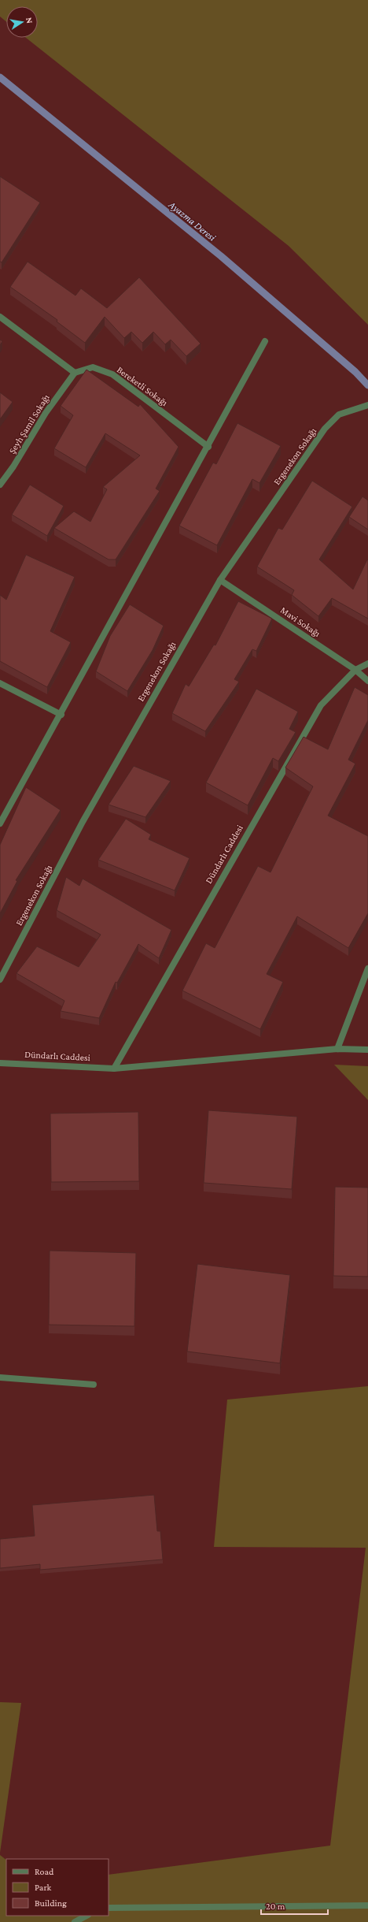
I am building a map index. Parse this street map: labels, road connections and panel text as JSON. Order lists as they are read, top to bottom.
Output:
{
  "streets": {
    "street": [
      "Bereketli Sokağı",
      "Şeyh Şamil Sokağı",
      "Ergenekon Sokağı",
      "Mavi Sokağı",
      "Dündarlı Caddesi"
    ]
  },
  "crossings": [
    ["Bereketli Sokağı", "Şeyh Şamil Sokağı"],
    ["Ergenekon Sokağı", "Mavi Sokağı"],
    ["Mavi Sokağı", "Dündarlı Caddesi"]
  ],
  "water": ["Ayazma Deresi"],
  "legend": ["Road", "Park", "Building"],
  "scale_bar": "20 m",
  "north": "right"
}
